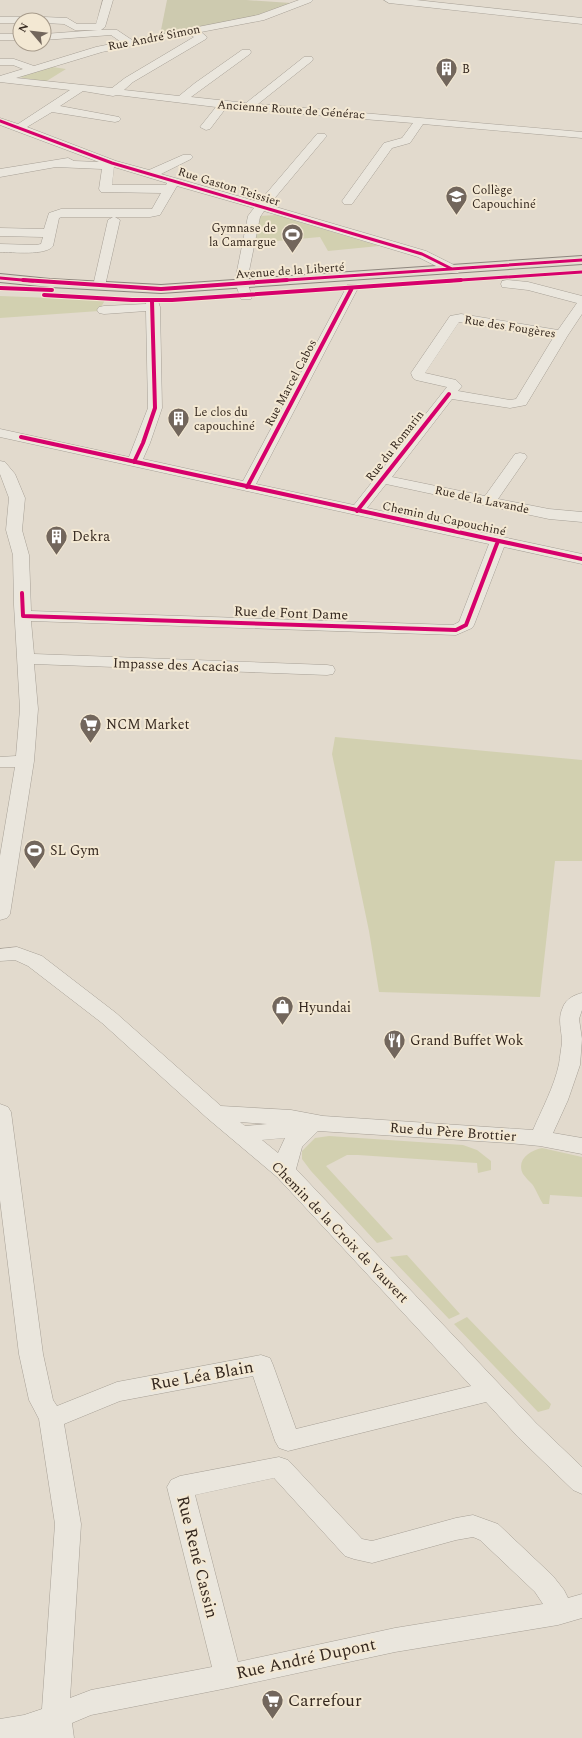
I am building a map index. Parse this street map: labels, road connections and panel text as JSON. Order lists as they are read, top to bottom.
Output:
{
  "streets": {
    "main road": ["Avenue de la Liberté"],
    "street": [
      "Rue André Simon",
      "Ancienne Route de Générac",
      "Rue Gaston Teissier",
      "Rue des Fougères",
      "Rue Marcel Cabos",
      "Rue du Romarin",
      "Rue de la Lavande",
      "Chemin du Capouchiné",
      "Rue de Font Dame",
      "Impasse des Acacias",
      "Rue du Père Brottier",
      "Chemin de la Croix de Vauvert",
      "Rue Léa Blain",
      "Rue René Cassin",
      "Rue André Dupont"
    ]
  },
  "crossings": [
    ["Rue André Simon", "Ancienne Route de Générac"],
    ["Rue Gaston Teissier", "Avenue de la Liberté"],
    ["Avenue de la Liberté", "Rue Marcel Cabos"],
    ["Rue des Fougères", "Rue du Romarin"],
    ["Rue Marcel Cabos", "Chemin du Capouchiné"],
    ["Rue du Romarin", "Rue de la Lavande"],
    ["Rue du Romarin", "Chemin du Capouchiné"],
    ["Chemin du Capouchiné", "Rue de Font Dame"],
    ["Rue du Père Brottier", "Chemin de la Croix de Vauvert"],
    ["Rue René Cassin", "Rue André Dupont"]
  ],
  "places": {
    "building": ["B", "Le clos du capouchiné", "Dekra"],
    "school or university": ["Collège Capouchiné"],
    "sports": ["Gymnase de la Camargue", "SL Gym"],
    "supermarket": ["NCM Market", "Carrefour"],
    "shop": ["Hyundai"],
    "restaurant": ["Grand Buffet Wok"]
  },
  "north": "top left"
}
